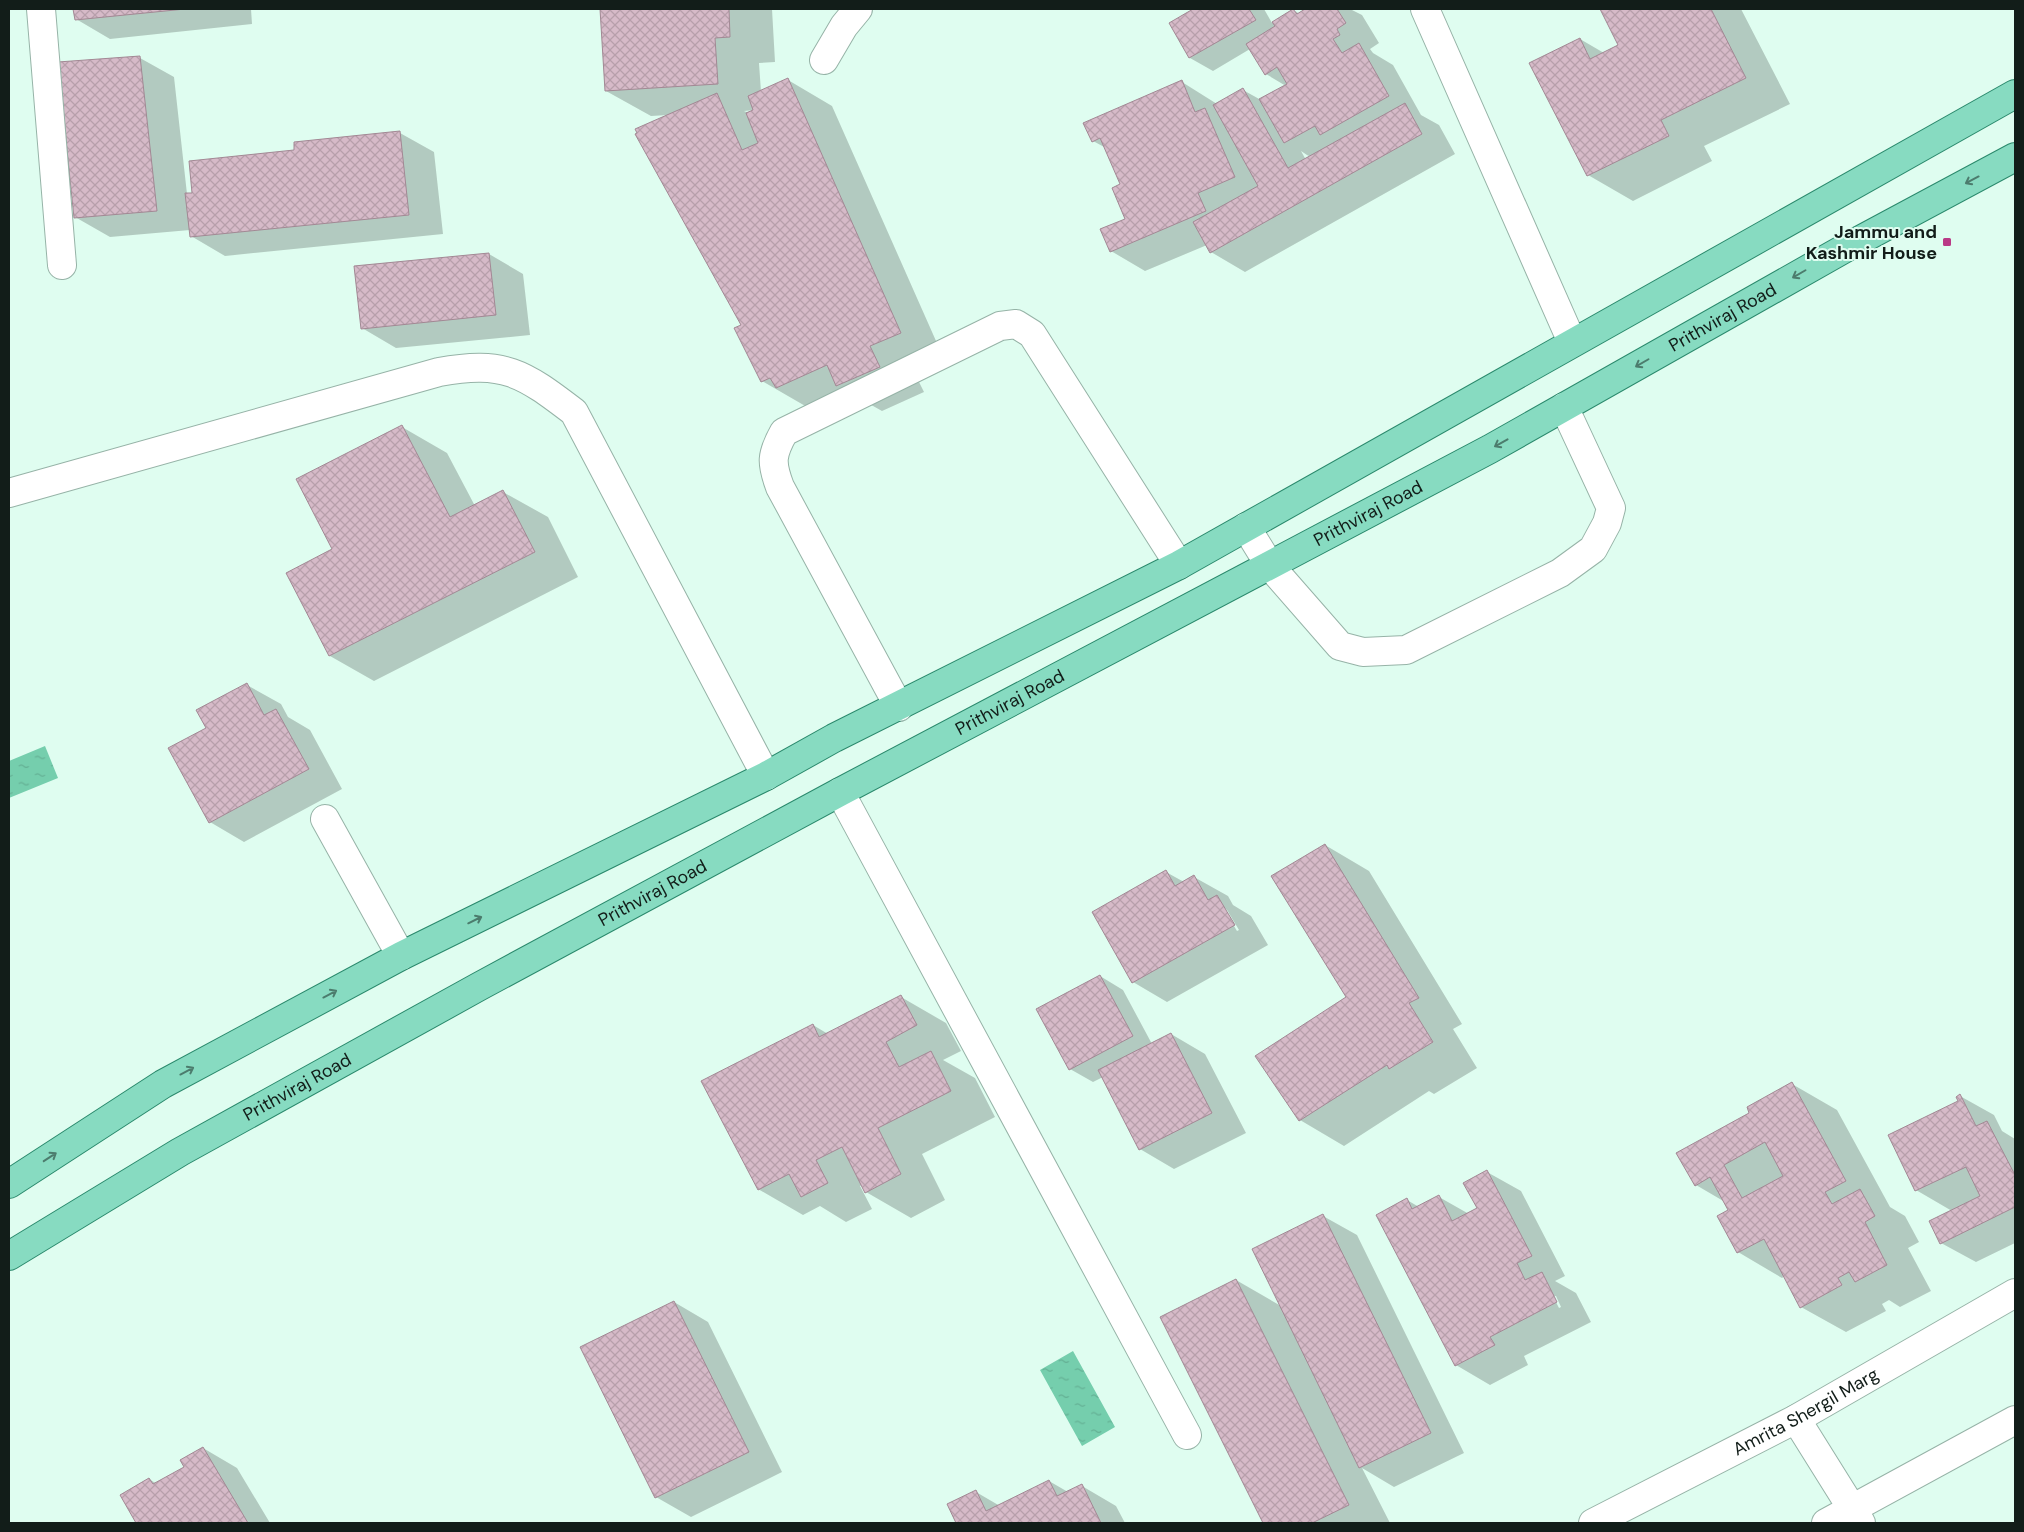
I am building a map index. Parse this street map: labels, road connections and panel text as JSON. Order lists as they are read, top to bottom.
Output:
{
  "streets": {
    "main road": ["Prithviraj Road"],
    "street": ["Amrita Shergil Marg"]
  },
  "places": {
    "transit": ["Jammu and Kashmir House"]
  }
}
